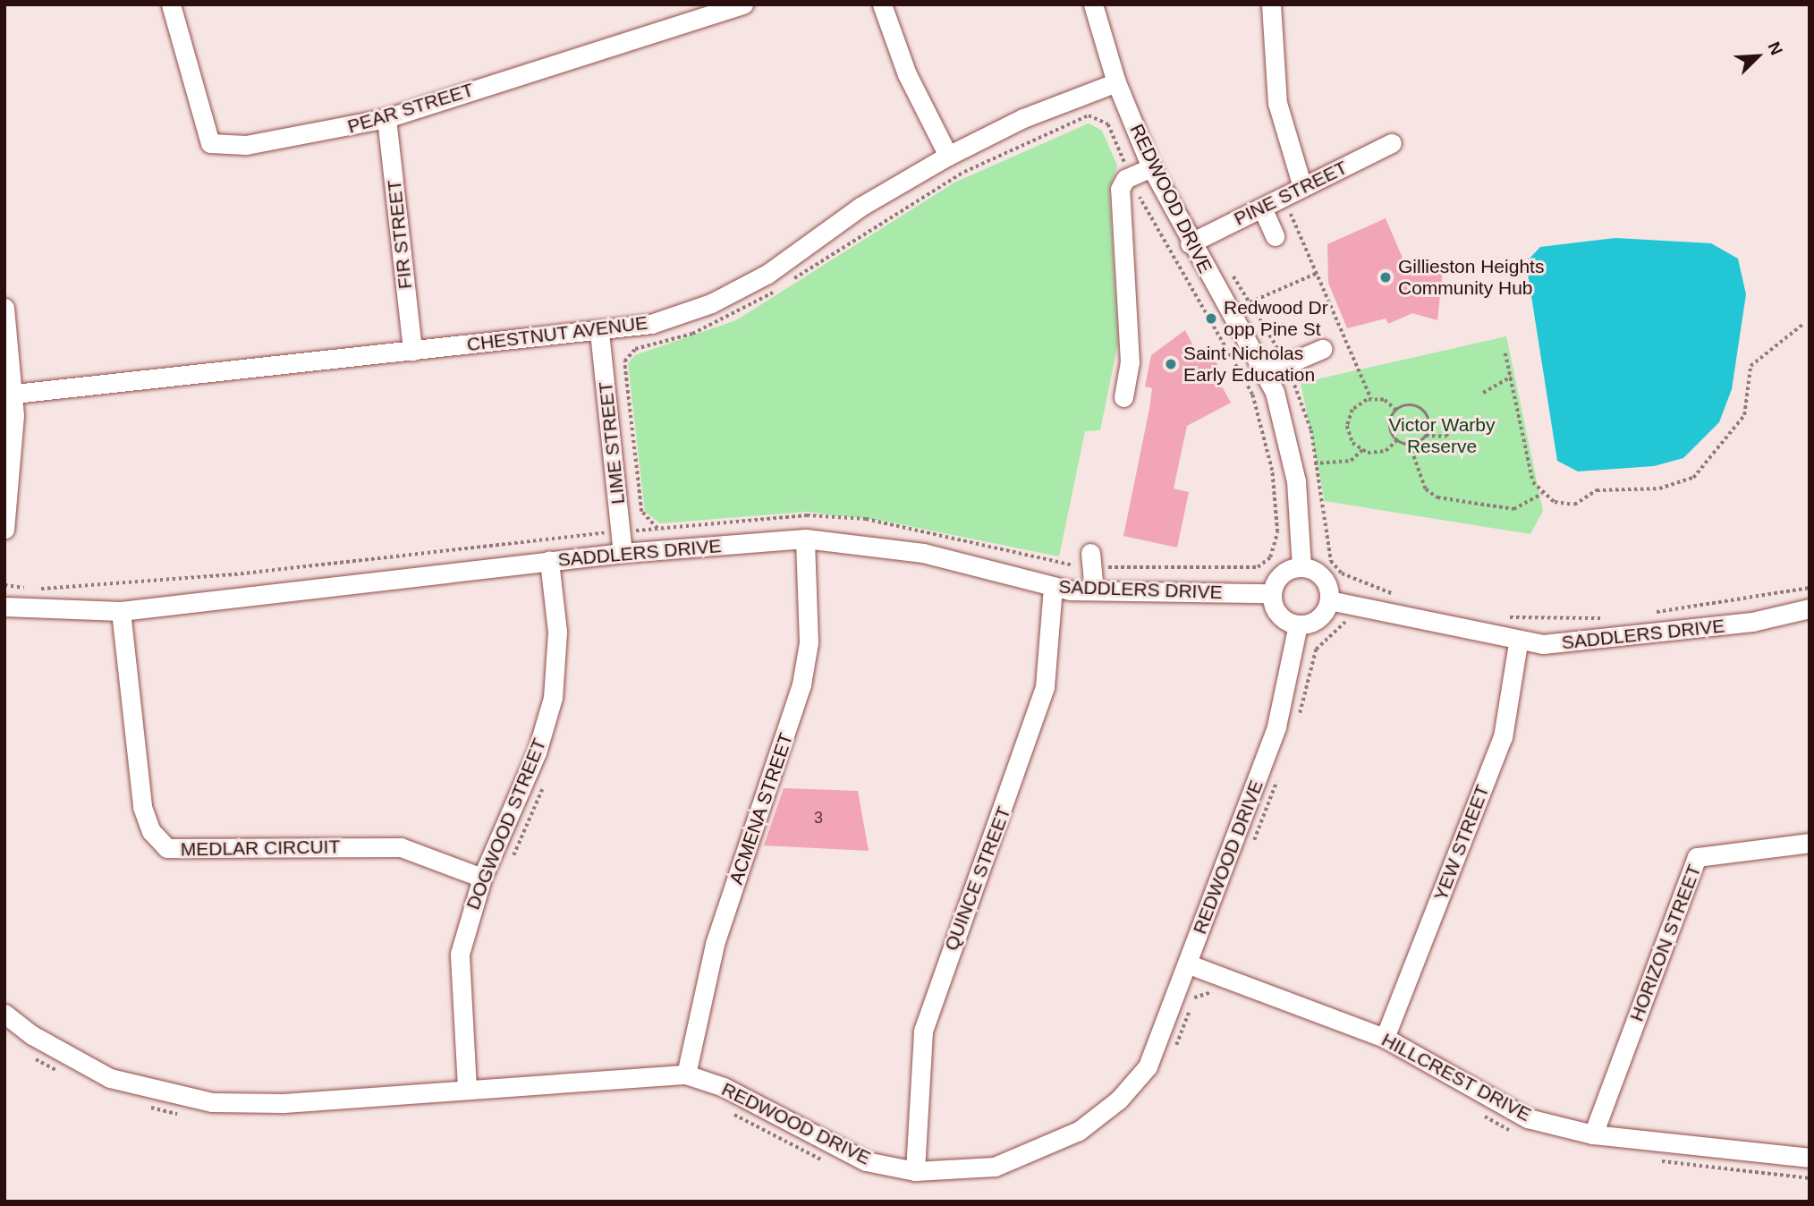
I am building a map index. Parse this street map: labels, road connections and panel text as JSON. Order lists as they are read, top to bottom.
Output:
{
  "streets": {
    "street": [
      "PEAR STREET",
      "PINE STREET",
      "REDWOOD DRIVE",
      "FIR STREET",
      "CHESTNUT AVENUE",
      "LIME STREET",
      "SADDLERS DRIVE",
      "ACMENA STREET",
      "DOGWOOD STREET",
      "YEW STREET",
      "MEDLAR CIRCUIT",
      "QUINCE STREET",
      "HORIZON STREET",
      "HILLCREST DRIVE"
    ]
  },
  "crossings": [
    ["PEAR STREET", "FIR STREET"],
    ["PINE STREET", "REDWOOD DRIVE"],
    ["REDWOOD DRIVE", "CHESTNUT AVENUE"],
    ["REDWOOD DRIVE", "SADDLERS DRIVE"],
    ["REDWOOD DRIVE", "ACMENA STREET"],
    ["REDWOOD DRIVE", "DOGWOOD STREET"],
    ["REDWOOD DRIVE", "QUINCE STREET"],
    ["REDWOOD DRIVE", "HILLCREST DRIVE"],
    ["FIR STREET", "CHESTNUT AVENUE"],
    ["CHESTNUT AVENUE", "LIME STREET"],
    ["LIME STREET", "SADDLERS DRIVE"],
    ["SADDLERS DRIVE", "ACMENA STREET"],
    ["SADDLERS DRIVE", "DOGWOOD STREET"],
    ["SADDLERS DRIVE", "YEW STREET"],
    ["SADDLERS DRIVE", "MEDLAR CIRCUIT"],
    ["SADDLERS DRIVE", "QUINCE STREET"],
    ["DOGWOOD STREET", "MEDLAR CIRCUIT"],
    ["YEW STREET", "HILLCREST DRIVE"],
    ["HORIZON STREET", "HILLCREST DRIVE"]
  ],
  "parks": ["Victor Warby Reserve"],
  "places": ["Gillieston Heights Community Hub", "Redwood Dr opp Pine St", "Saint Nicholas Early Education"],
  "house_numbers": ["3"],
  "north": "top right"
}
